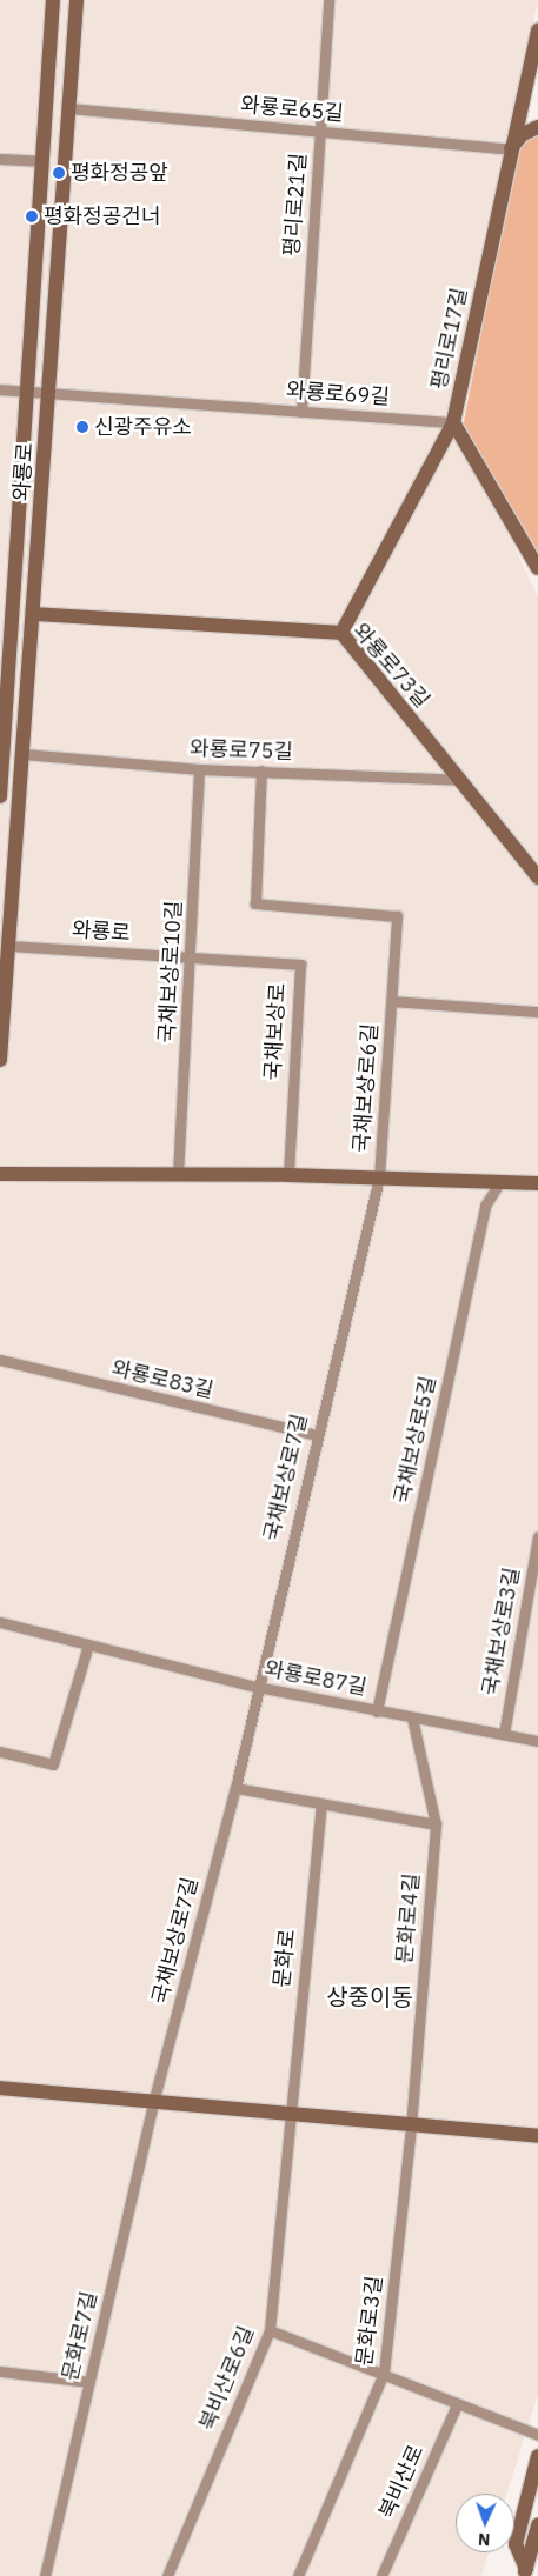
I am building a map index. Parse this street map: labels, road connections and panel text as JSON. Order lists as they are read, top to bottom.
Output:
{
  "streets": {
    "main road": ["평리로17길", "와룡로", "와룡로73길"],
    "street": [
      "와룡로65길",
      "평리로21길",
      "와룡로69길",
      "와룡로75길",
      "국채보상로10길",
      "국채보상로",
      "국채보상로6길",
      "와룡로83길",
      "국채보상로5길",
      "국채보상로7길",
      "국채보상로3길",
      "와룡로87길",
      "문화로4길",
      "문화로",
      "문화로3길",
      "문화로7길",
      "북비산로6길",
      "북비산로"
    ]
  },
  "crossings": [
    ["와룡로65길", "평리로21길"],
    ["와룡로65길", "평리로17길"],
    ["와룡로65길", "와룡로"],
    ["평리로21길", "와룡로69길"],
    ["평리로17길", "와룡로69길"],
    ["평리로17길", "와룡로73길"],
    ["와룡로69길", "와룡로"],
    ["와룡로", "와룡로73길"],
    ["와룡로", "와룡로75길"],
    ["와룡로", "국채보상로10길"],
    ["와룡로", "국채보상로"],
    ["와룡로73길", "와룡로75길"],
    ["와룡로75길", "국채보상로10길"],
    ["와룡로75길", "국채보상로6길"],
    ["국채보상로10길", "국채보상로"],
    ["국채보상로6길", "국채보상로7길"],
    ["와룡로83길", "국채보상로7길"],
    ["국채보상로5길", "와룡로87길"],
    ["국채보상로7길", "와룡로87길"],
    ["국채보상로7길", "문화로7길"],
    ["국채보상로3길", "와룡로87길"],
    ["와룡로87길", "문화로4길"],
    ["문화로4길", "문화로3길"],
    ["문화로", "북비산로6길"]
  ],
  "districts": ["상중이동"],
  "places": ["평화정공앞", "평화정공건너", "신광주유소"],
  "north": "bottom"
}
